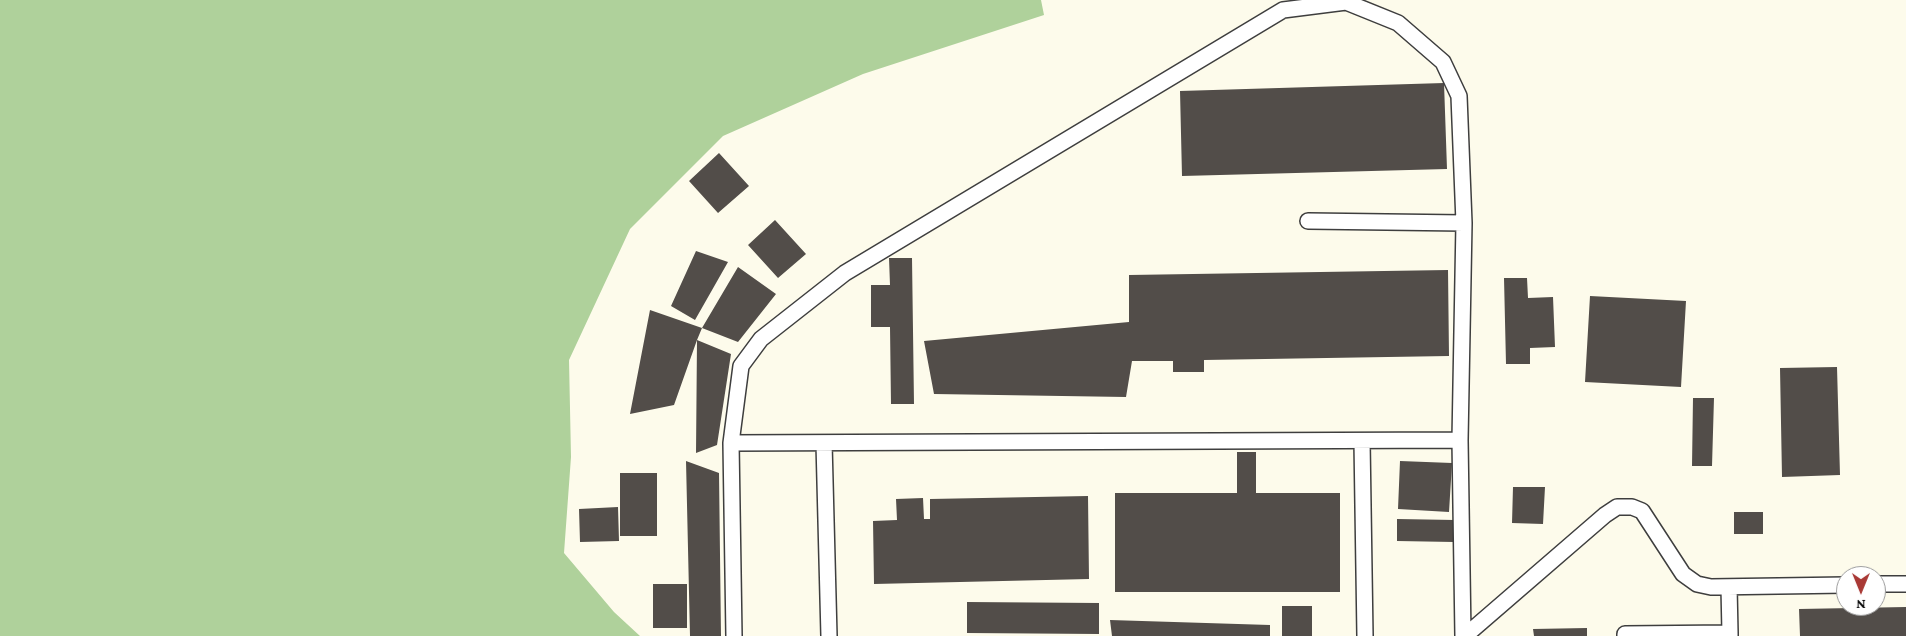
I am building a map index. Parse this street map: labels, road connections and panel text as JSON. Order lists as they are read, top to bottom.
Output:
{
  "north": "bottom"
}
